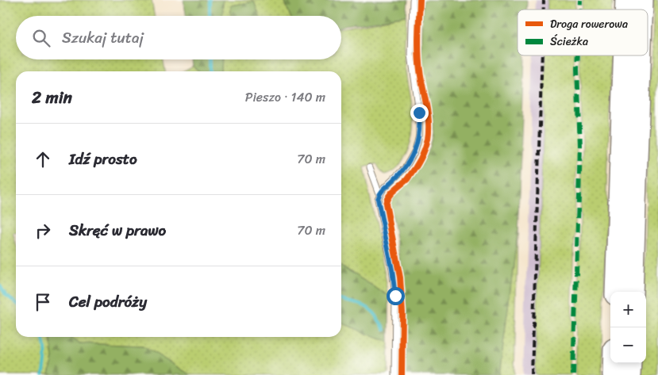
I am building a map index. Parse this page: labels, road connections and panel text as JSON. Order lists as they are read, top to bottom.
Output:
{
  "legend": ["Droga rowerowa", "Ścieżka"],
  "page": {
    "search": "Szukaj tutaj",
    "heading": ["2 min", "Pieszo · 140 m"],
    "list": [
      ["Idź prosto", "70 m"],
      ["Skręć w prawo", "70 m"],
      "Cel podróży"
    ],
    "map_buttons": ["+", "−"]
  }
}
